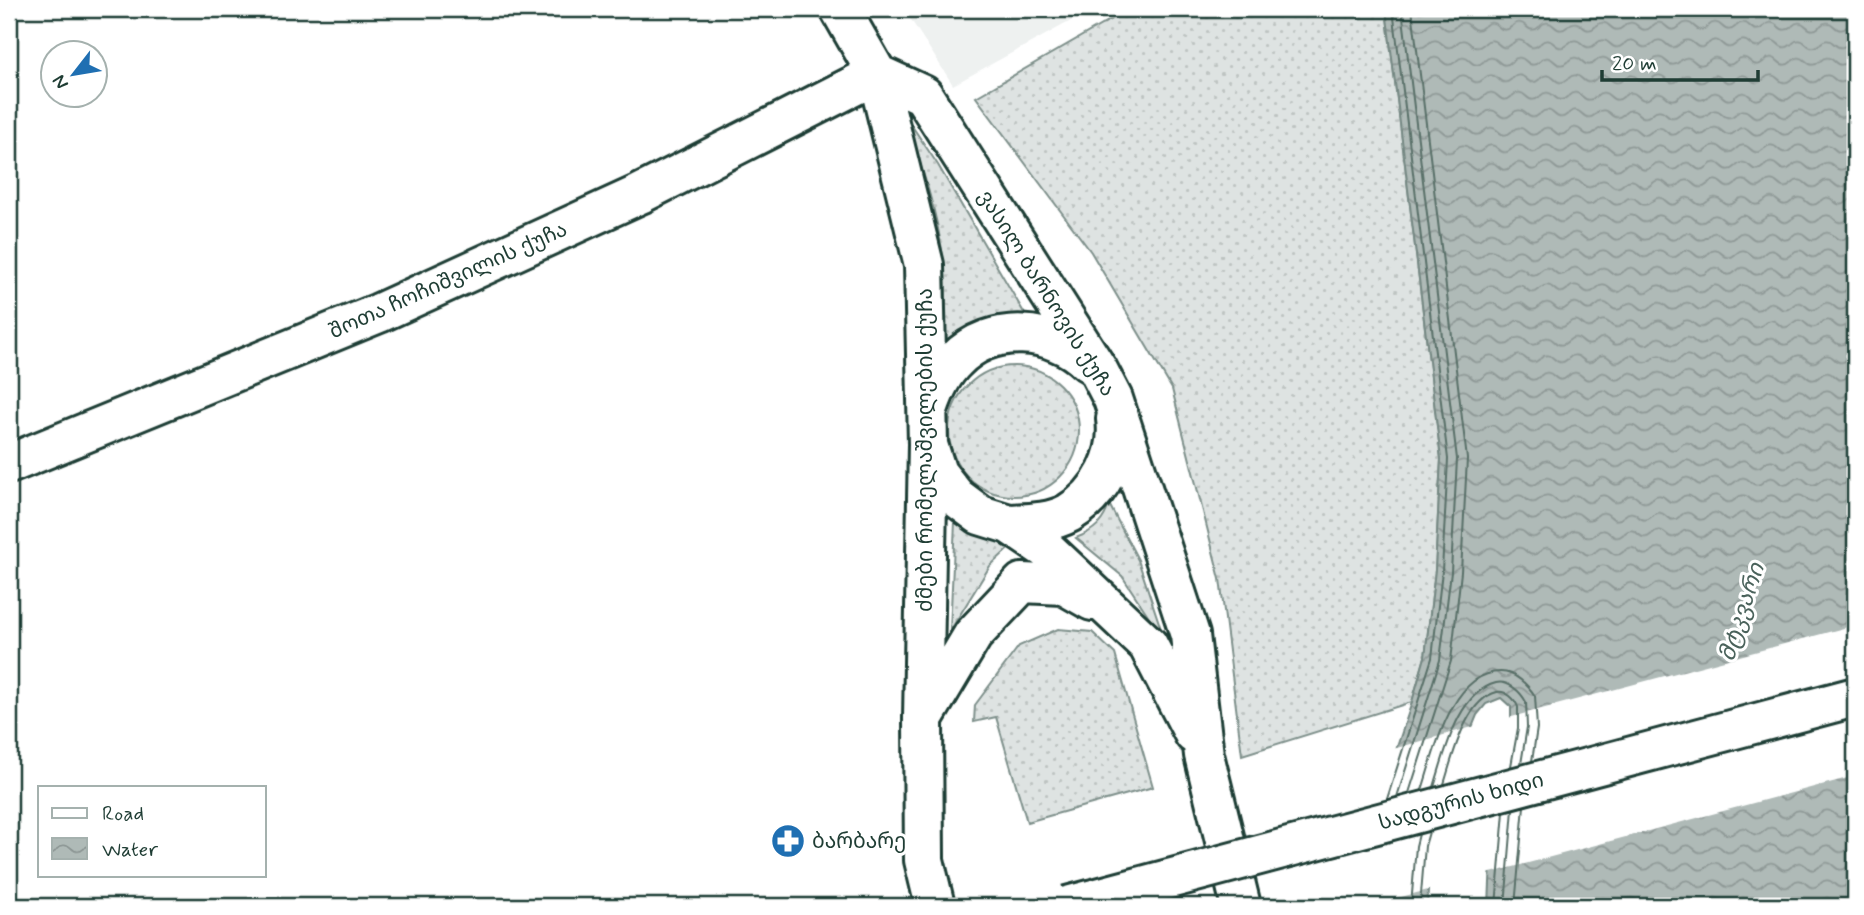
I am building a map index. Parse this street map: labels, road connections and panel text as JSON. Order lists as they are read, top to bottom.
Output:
{
  "streets": {
    "street": [
      "შოთა ჩოჩიშვილის ქუჩა",
      "ვასილ ბარნოვის ქუჩა",
      "ძმები რომელაშვილების ქუჩა",
      "სადგურის ხიდი"
    ]
  },
  "crossings": [
    ["შოთა ჩოჩიშვილის ქუჩა", "ვასილ ბარნოვის ქუჩა"],
    ["შოთა ჩოჩიშვილის ქუჩა", "ძმები რომელაშვილების ქუჩა"],
    ["ვასილ ბარნოვის ქუჩა", "ძმები რომელაშვილების ქუჩა"]
  ],
  "water": ["მტკვარი"],
  "places": {
    "pharmacy": ["ბარბარე"]
  },
  "legend": ["Road", "Water"],
  "scale_bar": "20 m",
  "north": "bottom left"
}
